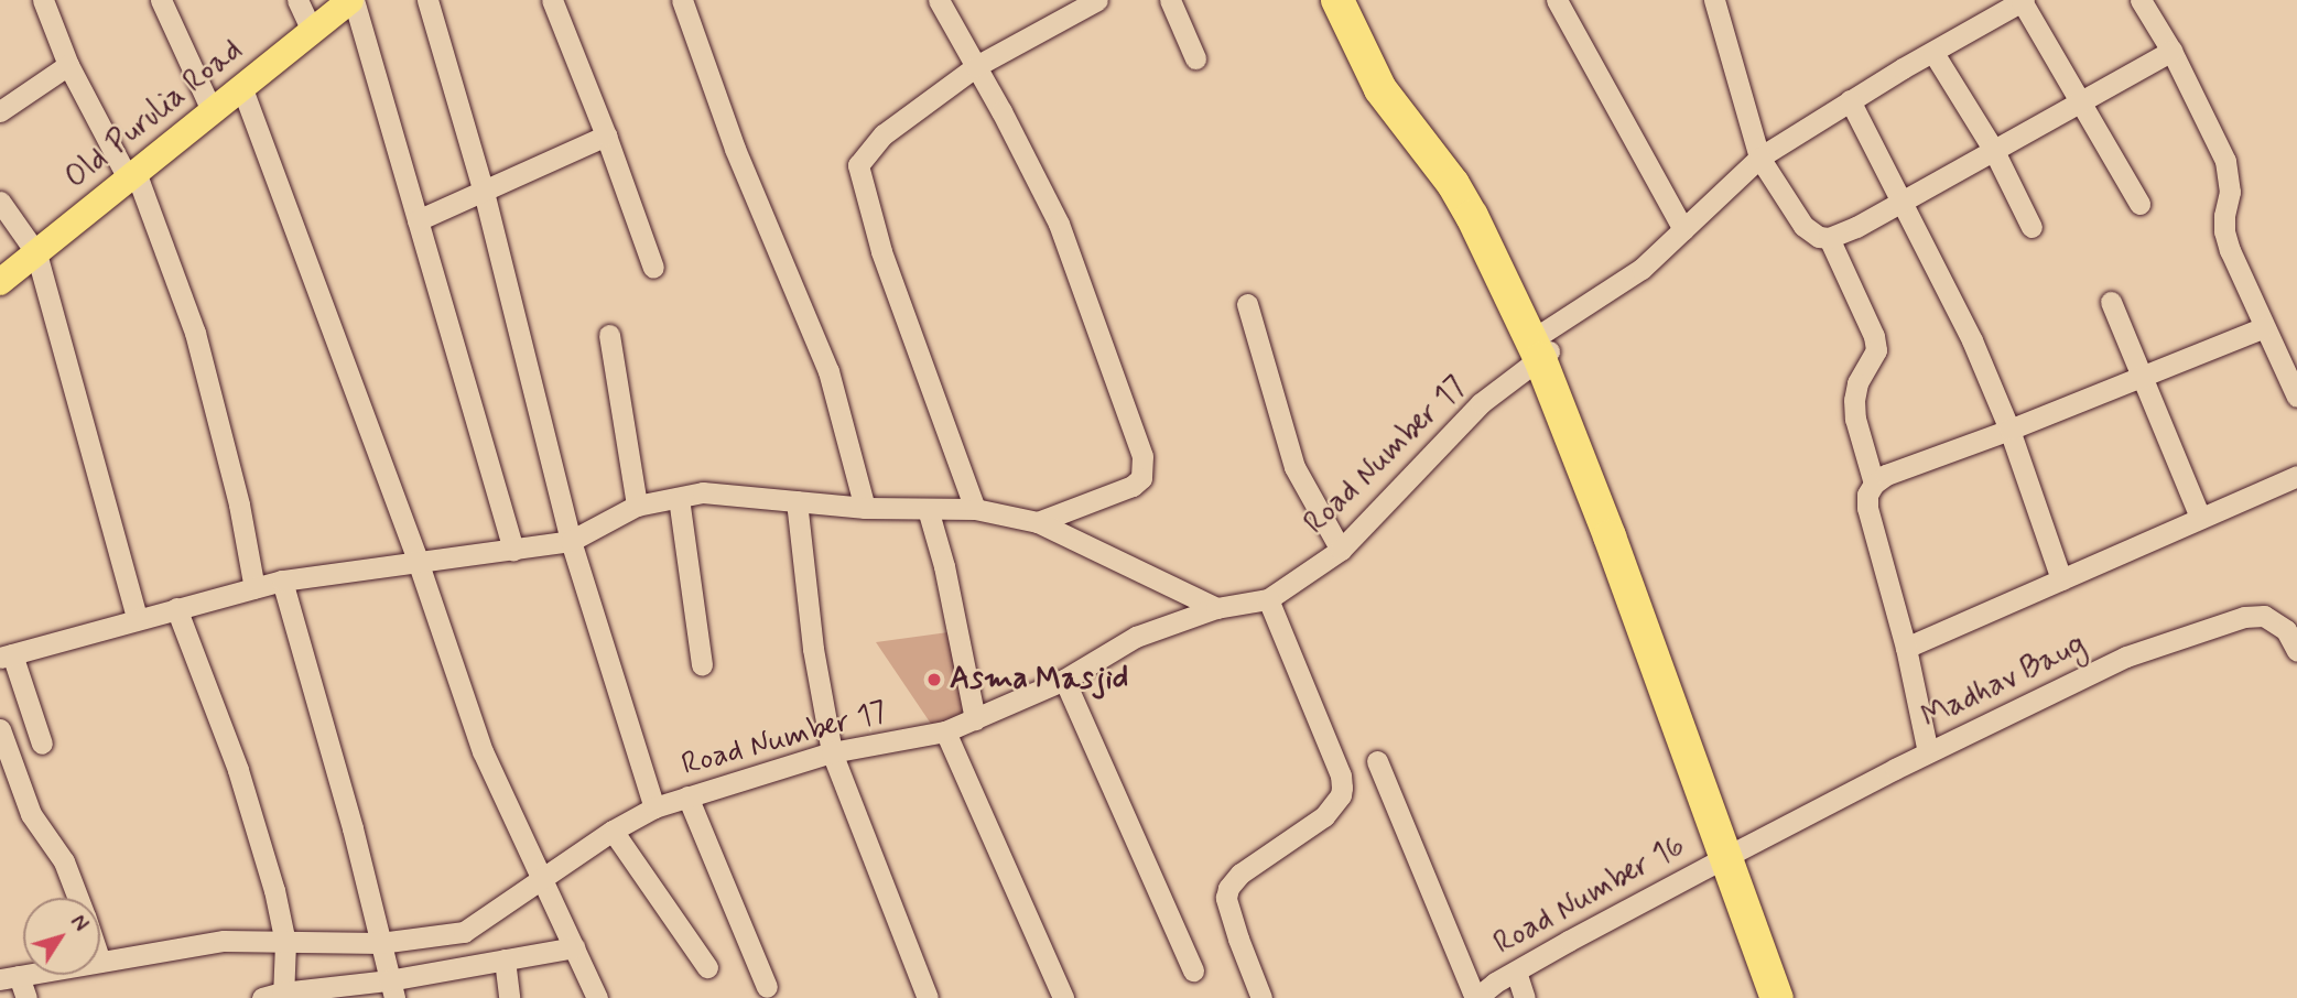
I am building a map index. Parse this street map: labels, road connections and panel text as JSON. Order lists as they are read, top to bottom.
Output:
{
  "streets": {
    "main road": ["Old Purulia Road"],
    "street": ["Road Number 17", "Madhav Baug", "Road Number 16"]
  },
  "crossings": [
    ["Madhav Baug", "Road Number 16"]
  ],
  "places": ["Asma Masjid"],
  "north": "top right"
}
